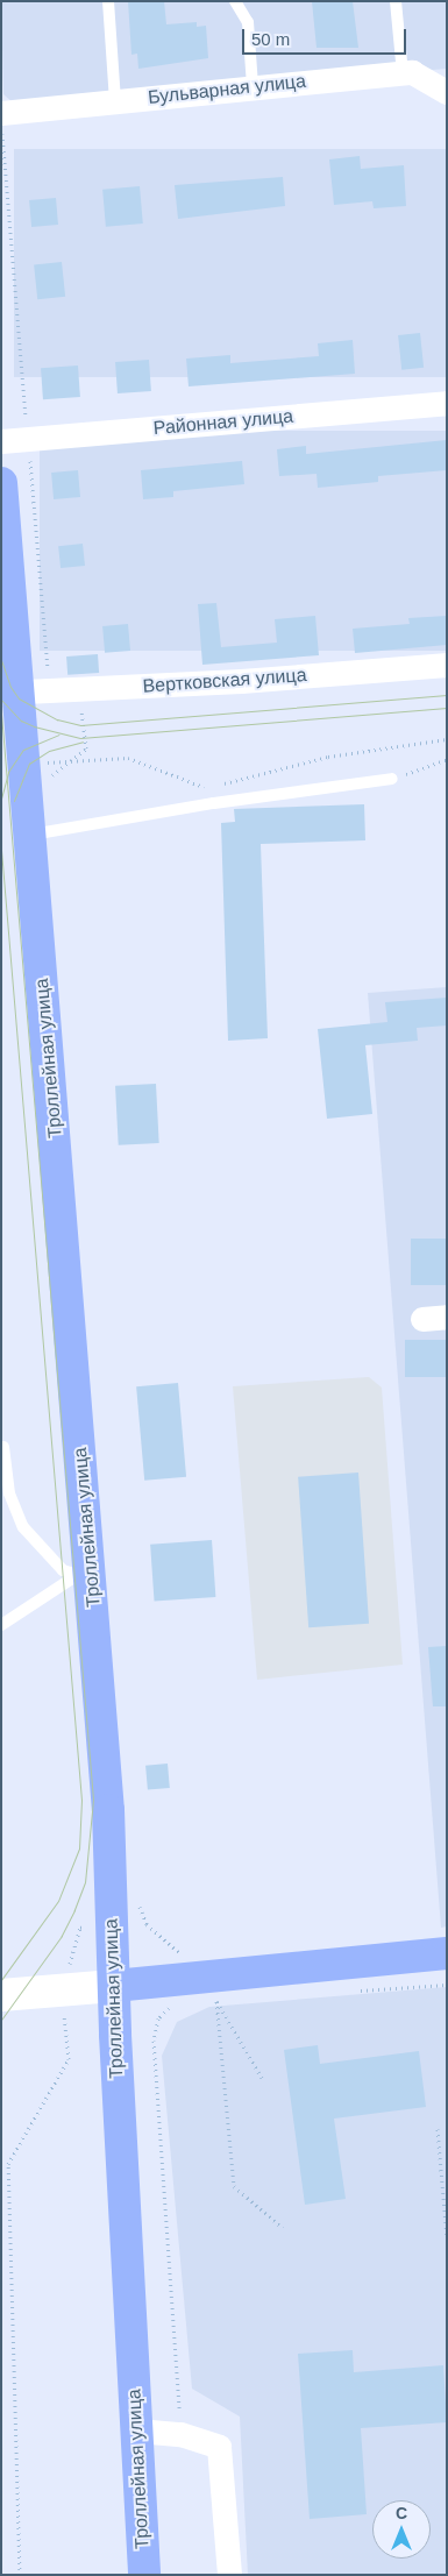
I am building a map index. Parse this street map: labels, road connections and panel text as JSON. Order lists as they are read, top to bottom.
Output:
{
  "streets": {
    "main road": ["Троллейная улица"],
    "street": ["Бульварная улица", "Районная улица", "Вертковская улица"]
  },
  "crossings": [
    ["Вертковская улица", "Троллейная улица"]
  ],
  "scale_bar": "50 m",
  "north": "top"
}
